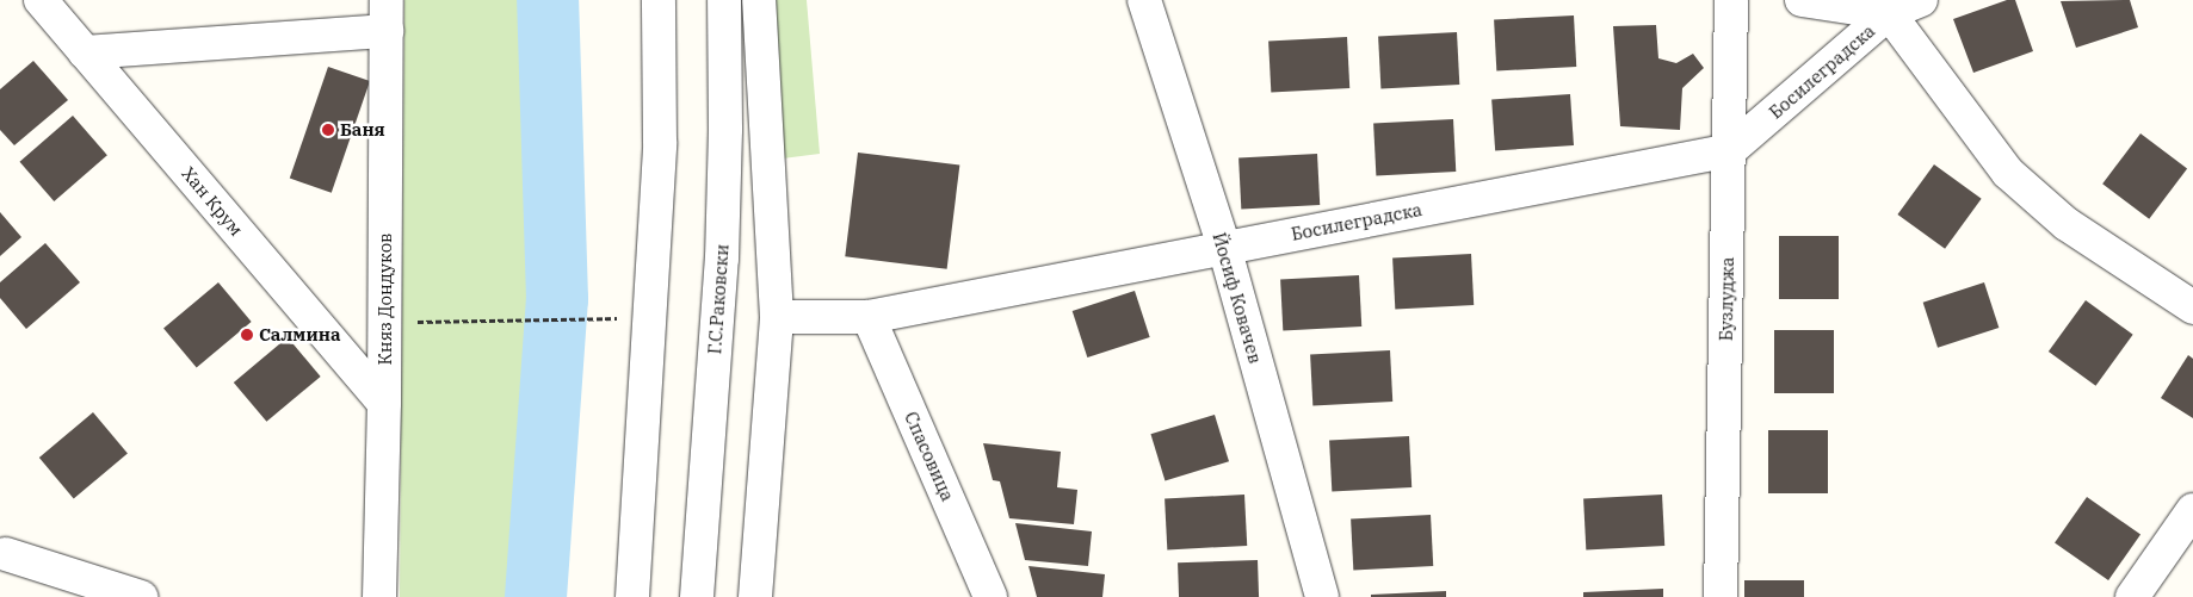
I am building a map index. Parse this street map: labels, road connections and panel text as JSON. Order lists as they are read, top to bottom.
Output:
{
  "streets": {
    "street": [
      "Босилеградска",
      "Хан Крум",
      "Йосиф Ковачев",
      "Княз Дондуков",
      "Г.С.Раковски",
      "Бузлуджа",
      "Спасовица"
    ]
  },
  "crossings": [
    ["Босилеградска", "Йосиф Ковачев"],
    ["Босилеградска", "Бузлуджа"],
    ["Босилеградска", "Спасовица"],
    ["Хан Крум", "Княз Дондуков"]
  ],
  "places": ["Баня", "Салмина"]
}
